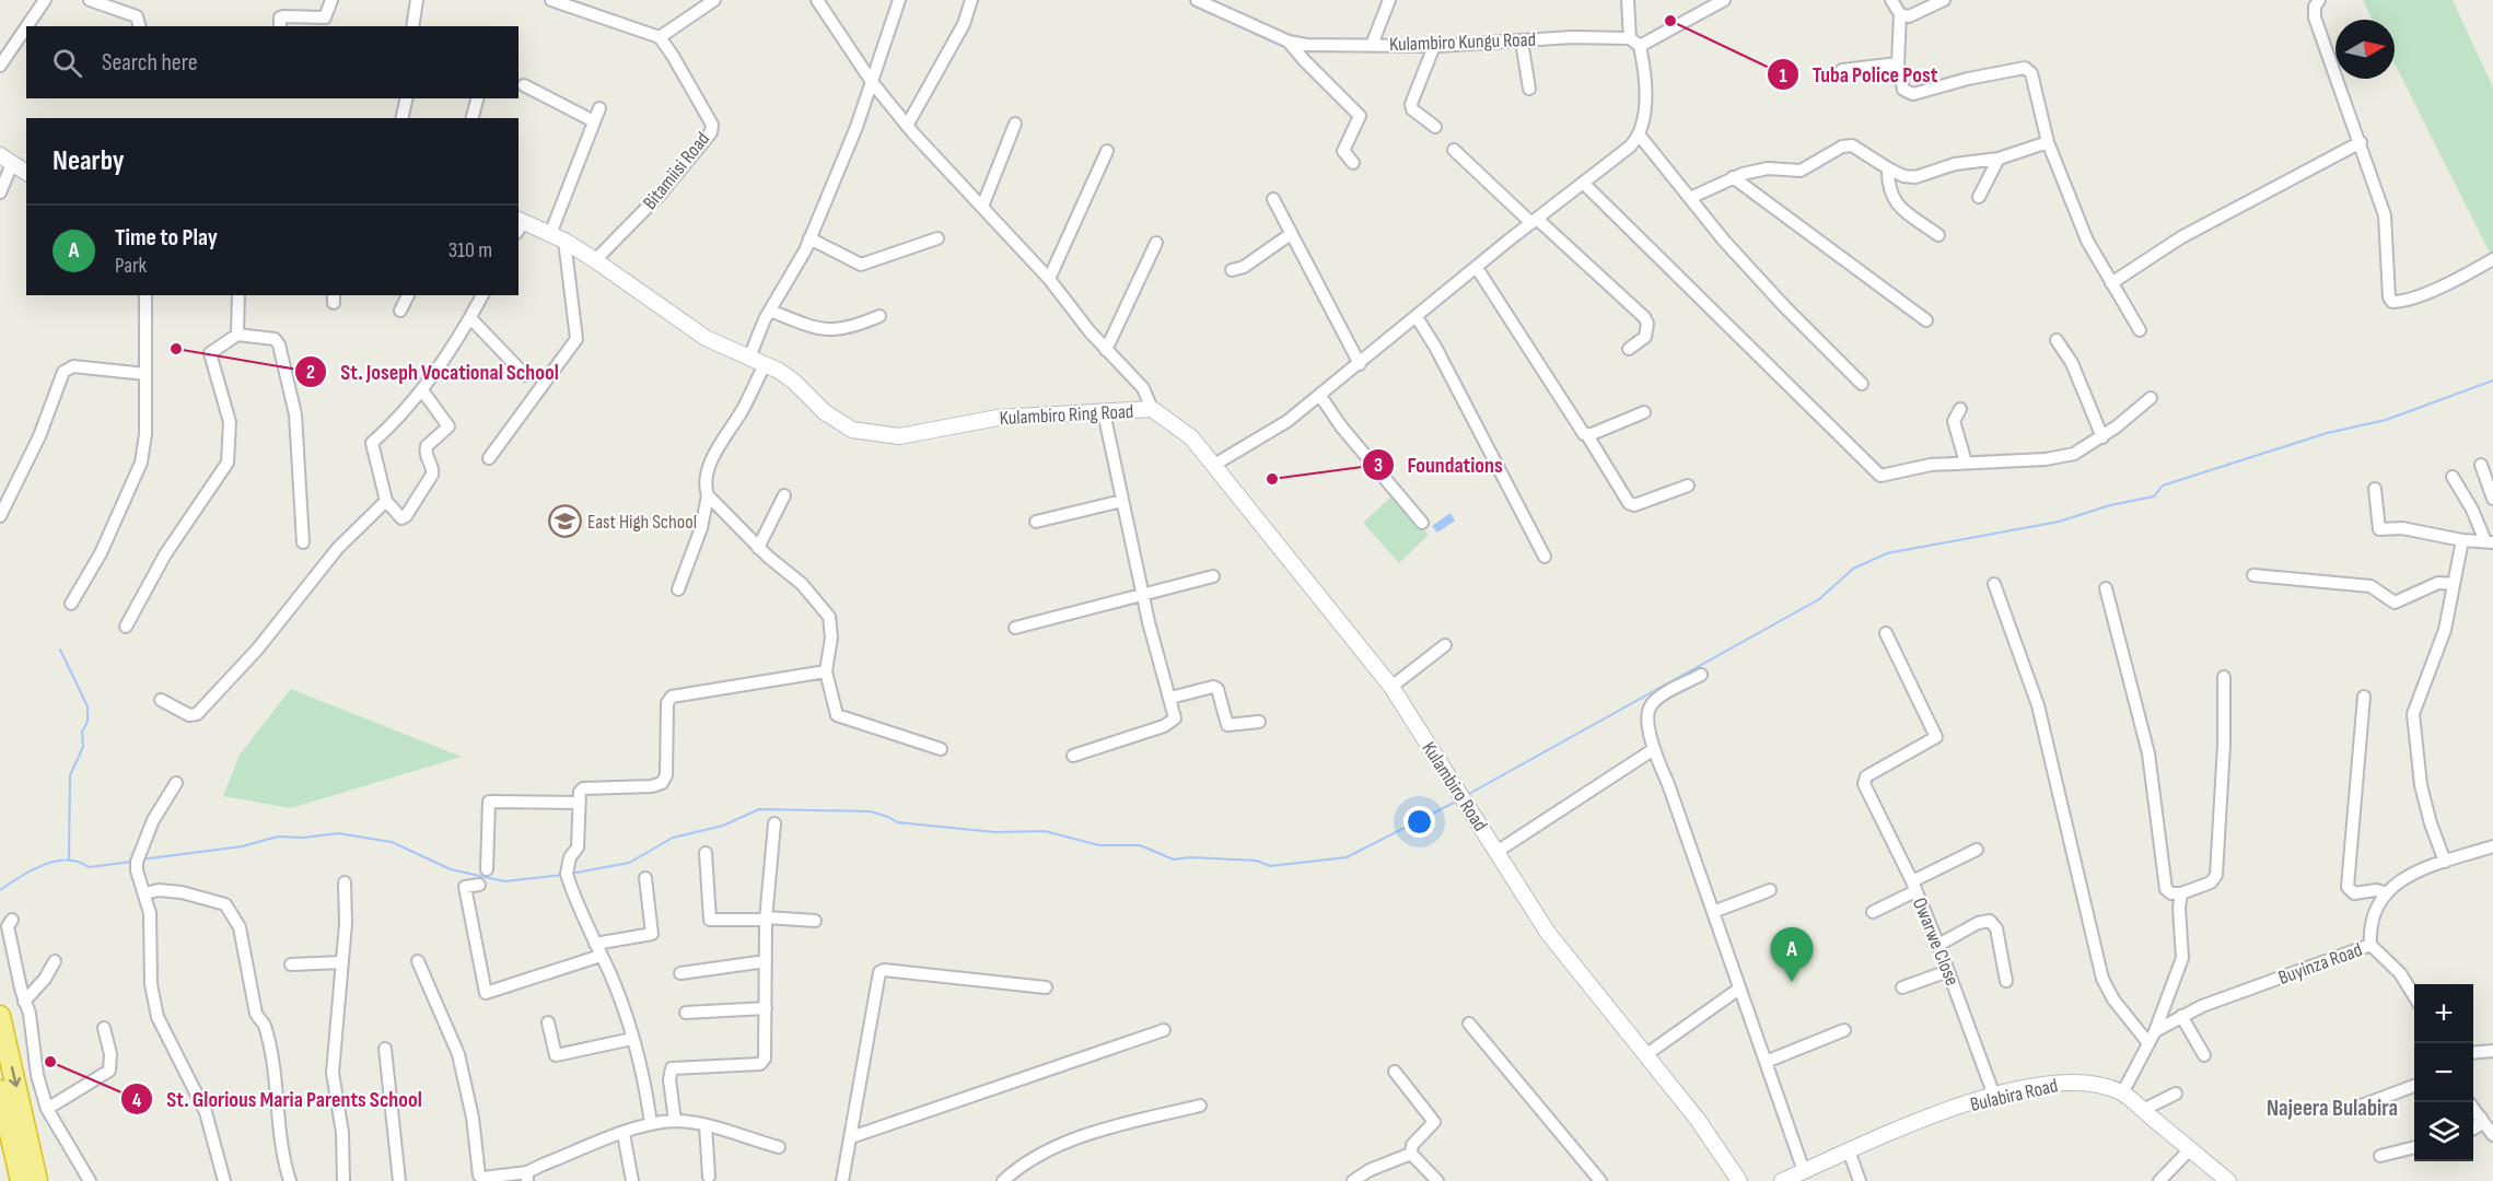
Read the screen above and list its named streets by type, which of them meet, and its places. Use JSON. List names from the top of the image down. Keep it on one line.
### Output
{"streets":{"street":["Kulambiro Kungu Road","Bitamiisi Road","Kulambiro Ring Road","Kulambiro Road","Owarwe Close","Buyinza Road","Bulabira Road"]},"crossings":[["Bitamiisi Road","Kulambiro Ring Road"],["Kulambiro Ring Road","Kulambiro Road"],["Owarwe Close","Bulabira Road"]],"districts":["Najeera Bulabira"],"places":{"other":["Tuba Police Post","St. Joseph Vocational School","Foundations","St. Glorious Maria Parents School"],"school or university":["East High School"]},"north":"right","page":{"search":"Search here","heading":"Nearby","list":[{"mark":"A","name":"Time to Play","note":"Park","value":"310 m"}],"pins":"A","map_buttons":["+","−"]}}
